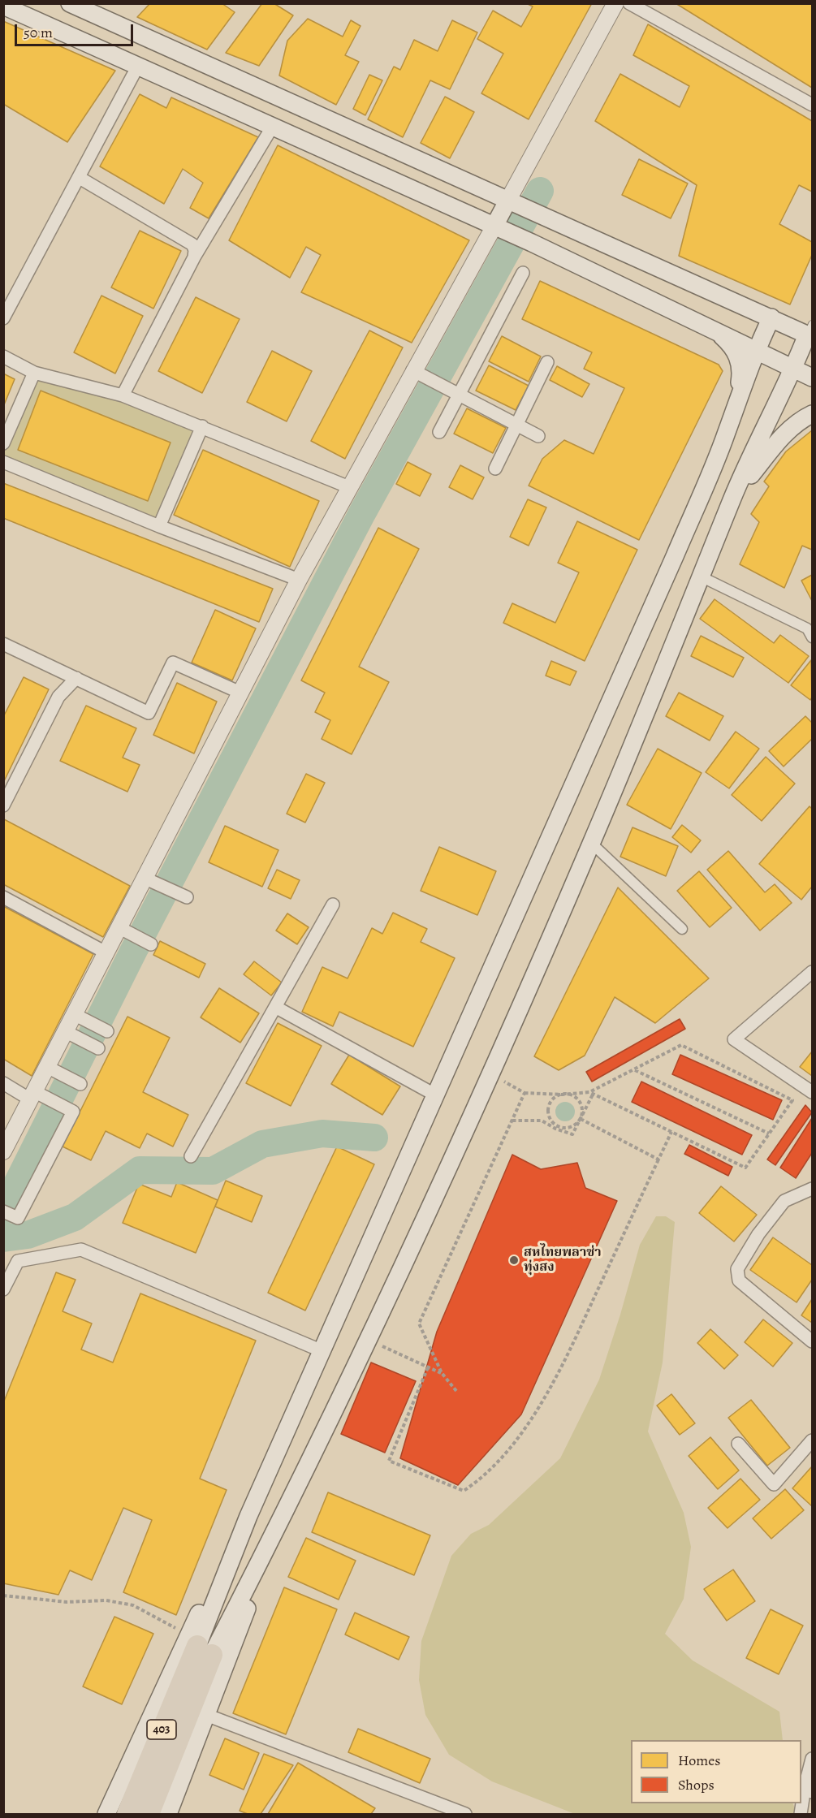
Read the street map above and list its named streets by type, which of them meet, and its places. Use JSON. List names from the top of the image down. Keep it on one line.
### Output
{"streets":{"highway":["403"]},"places":["สหไทยพลาซ่า ทุ่งสง"],"legend":["Homes","Shops"],"scale_bar":"50 m"}
